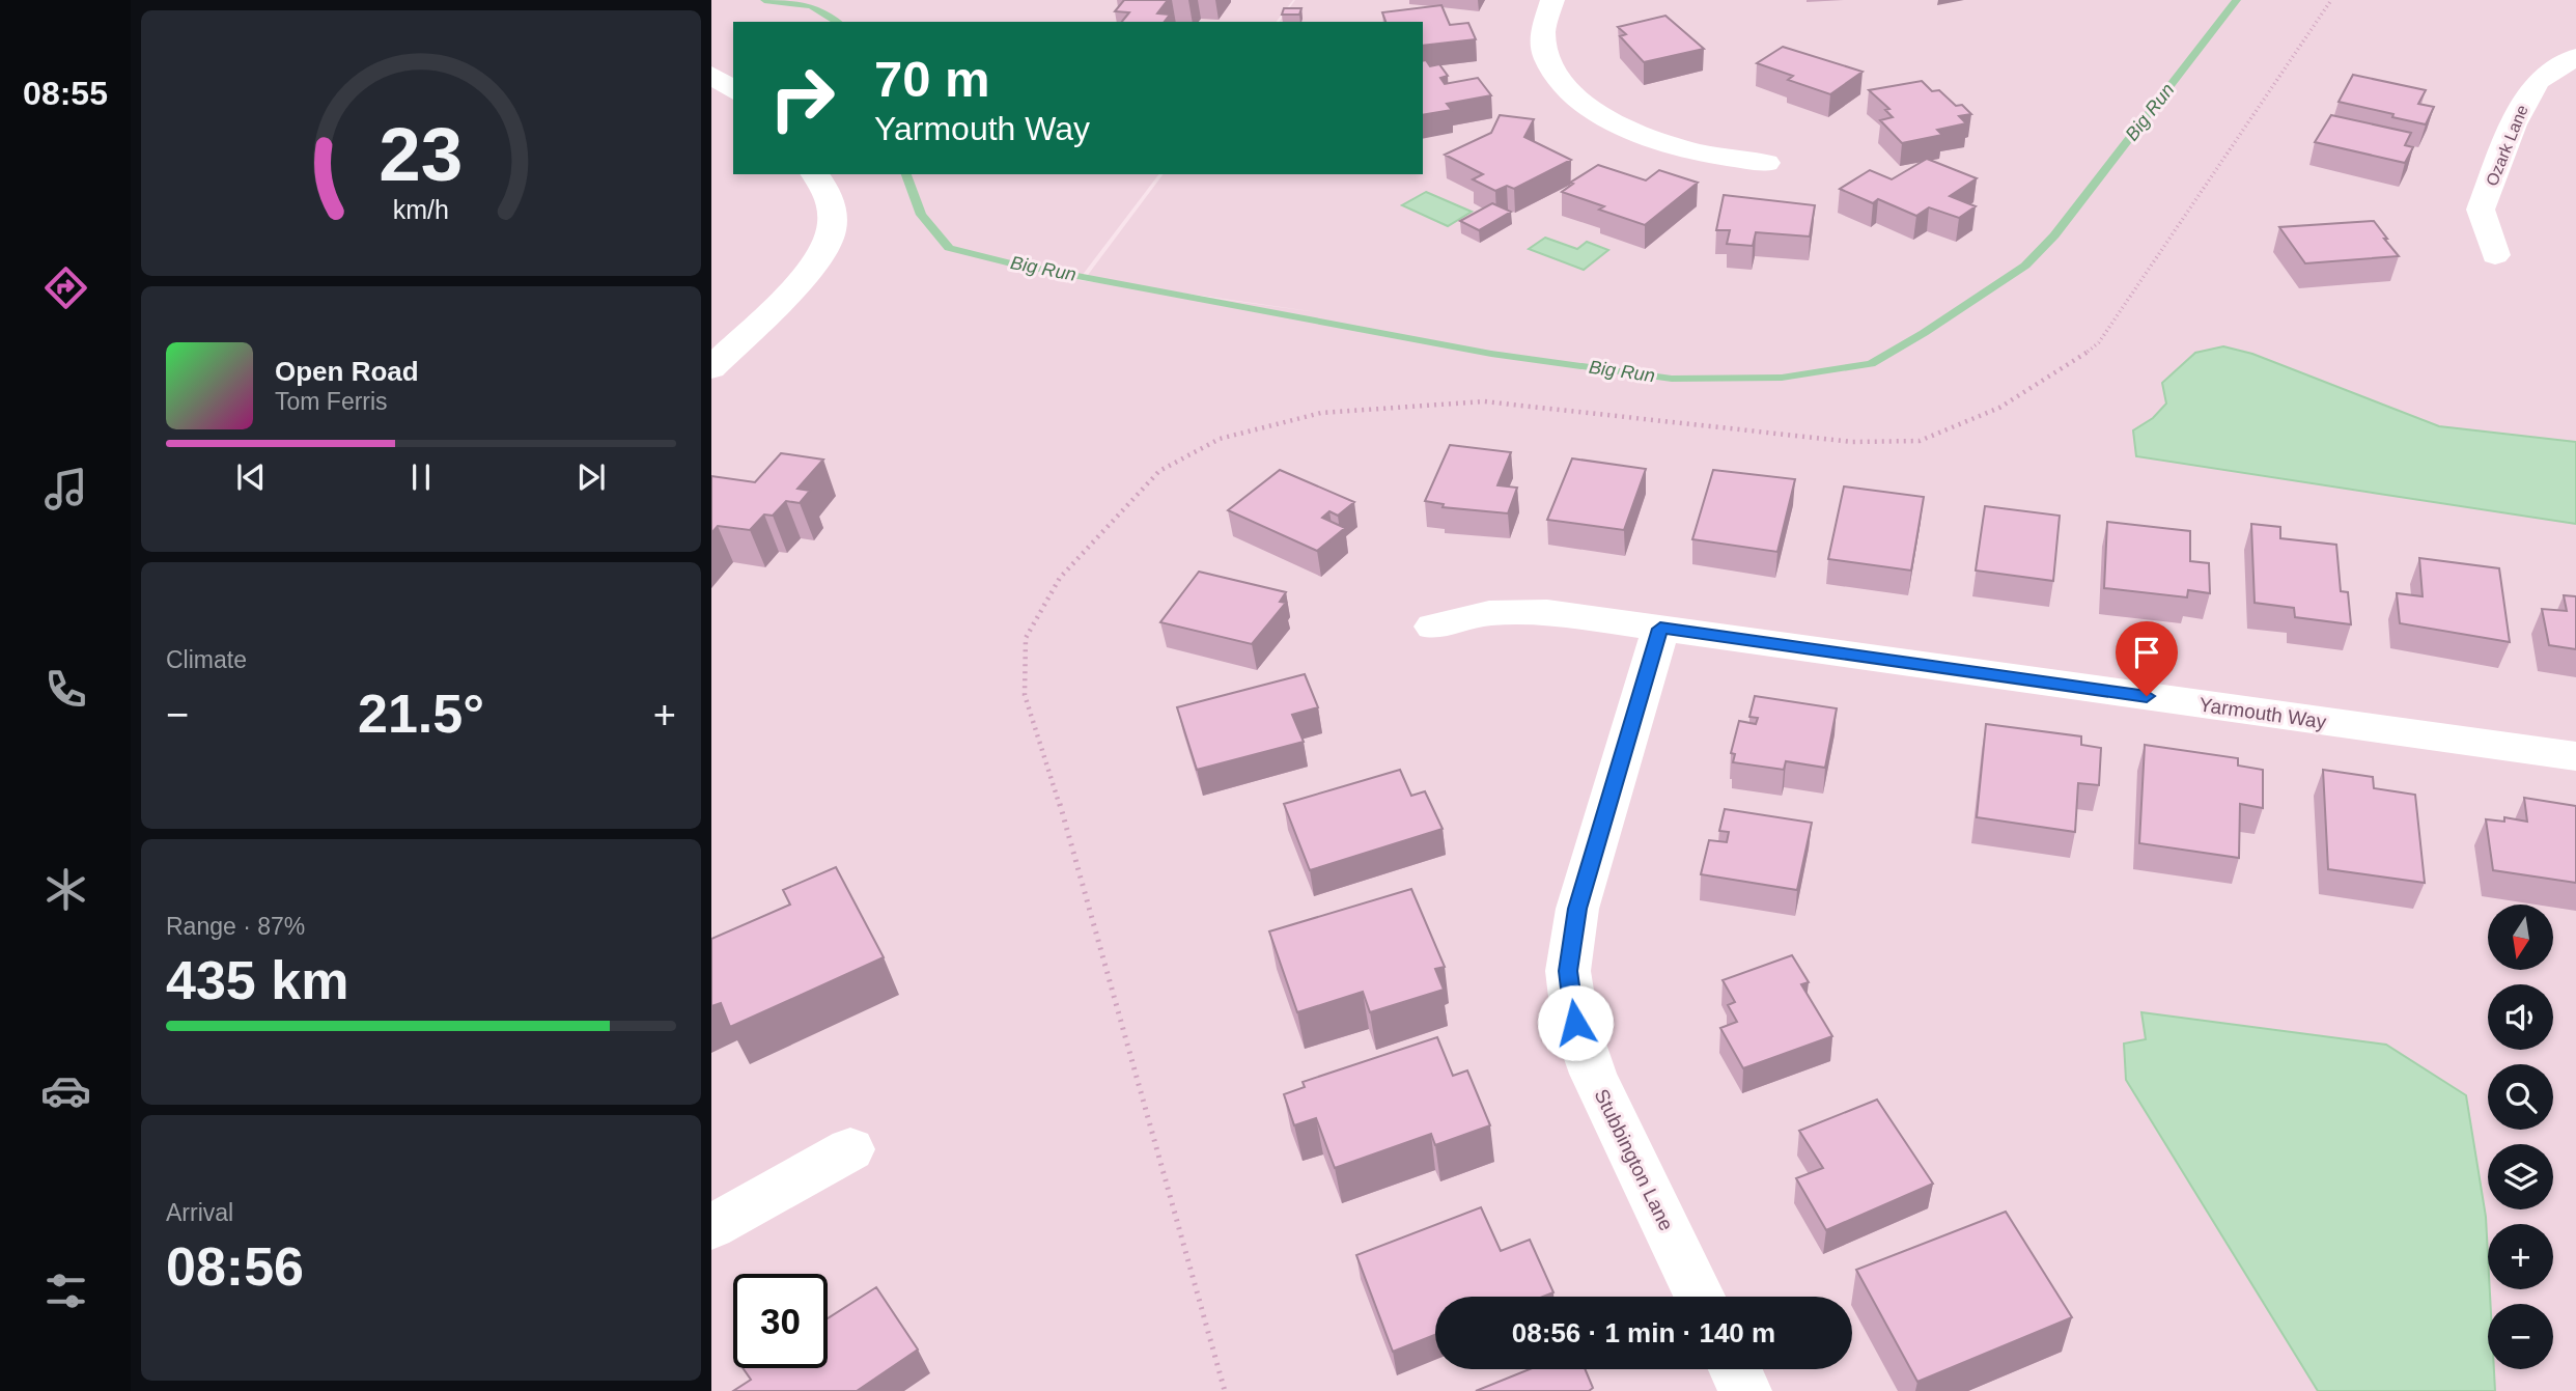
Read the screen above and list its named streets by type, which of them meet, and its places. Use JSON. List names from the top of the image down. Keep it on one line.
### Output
{"streets":{"street":["Ozark Lane","Yarmouth Way","Stubbington Lane"]},"crossings":[["Yarmouth Way","Stubbington Lane"]],"water":["Big Run"],"north":"bottom","page":{"tabs":"08:55","turn":["70 m","Yarmouth Way"],"song":["Open Road","Tom Ferris"],"tile":["Climate",["Range · 87%","435 km"],["Arrival","08:56"]],"heat":["−","21.5°","+"],"map_buttons":["+","−"],"limit":"30","trip":"08:56 · 1 min · 140 m","gauge":["23","km/h"]}}
